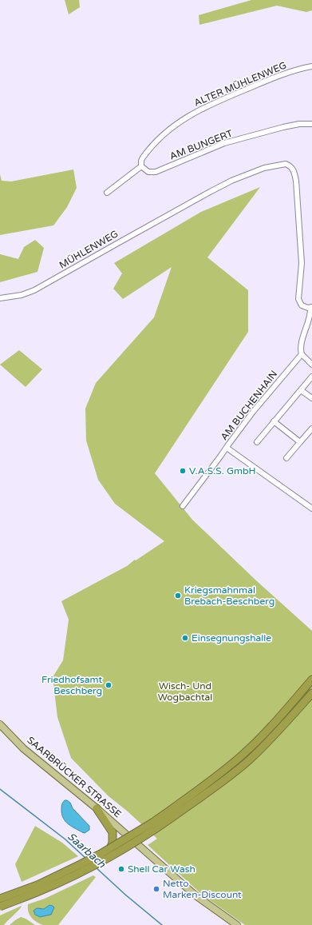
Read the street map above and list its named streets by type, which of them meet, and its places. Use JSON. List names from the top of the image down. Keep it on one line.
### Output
{"streets":{"main road":["SAARBRÜCKER STRASSE"],"street":["ALTER MÜHLENWEG","AM BUNGERT","MÜHLENWEG","AM BUCHENHAIN"]},"crossings":[["ALTER MÜHLENWEG","AM BUNGERT"]],"water":["Saarbach"],"parks":["Wisch- Und Wogbachtal"],"places":["V.A.S.S. GmbH","Kriegsmahnmal Brebach-Beschberg","Einsegnungshalle","Friedhofsamt Beschberg","Shell Car Wash","Netto Marken-Discount"]}
